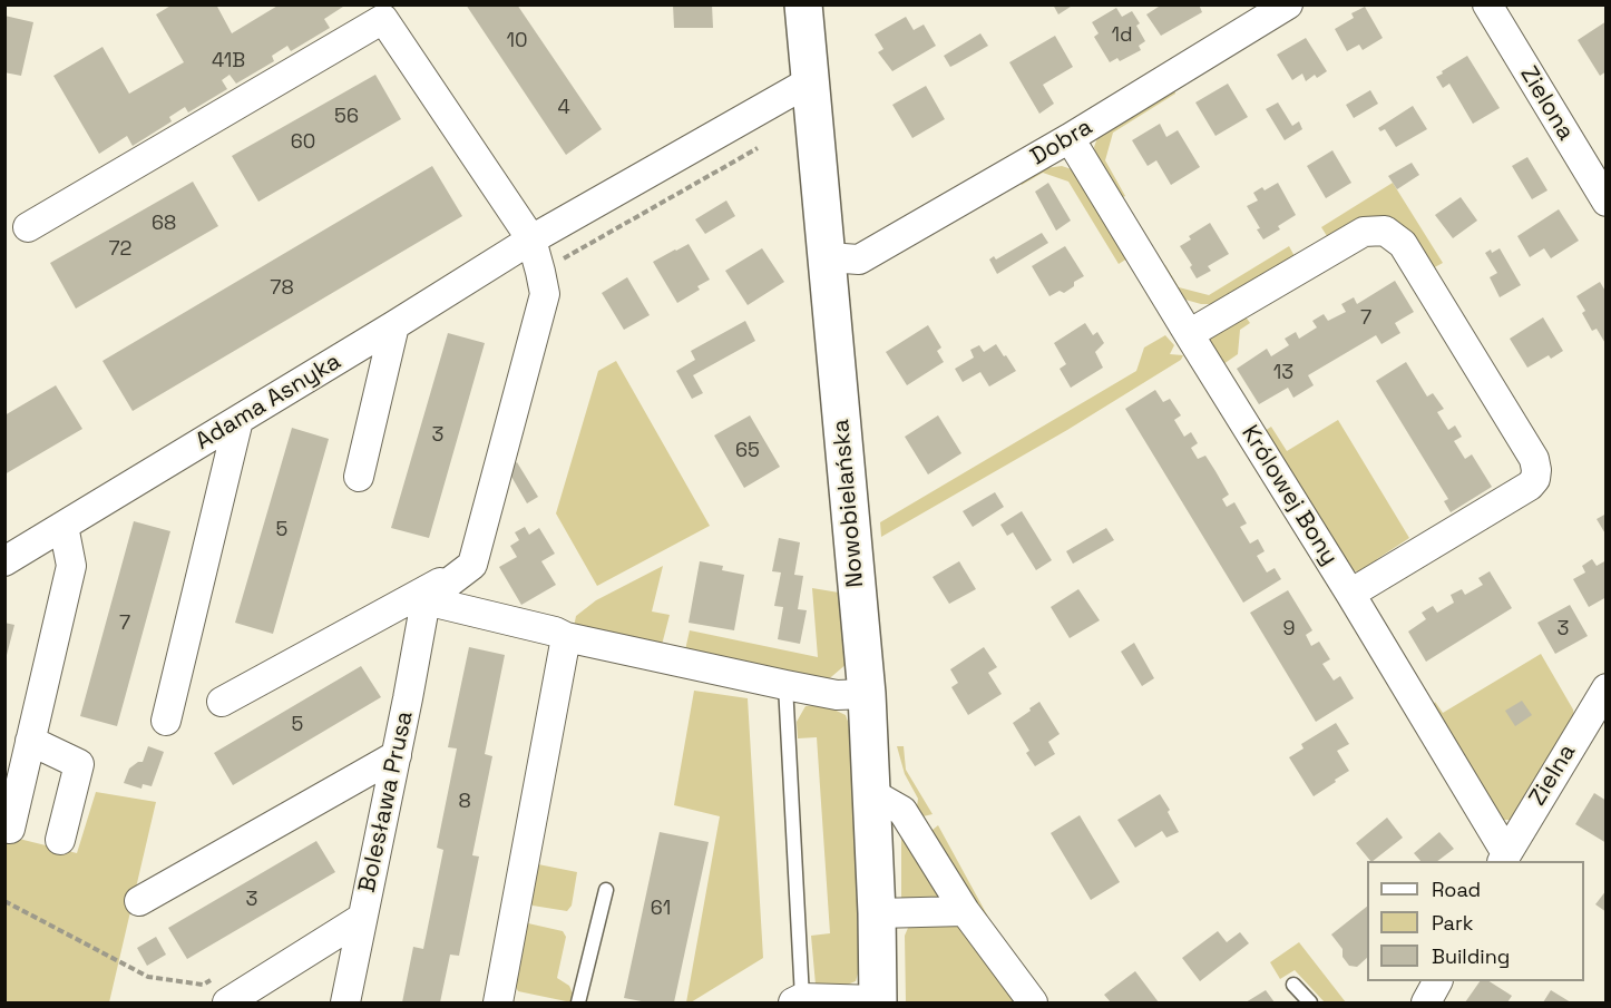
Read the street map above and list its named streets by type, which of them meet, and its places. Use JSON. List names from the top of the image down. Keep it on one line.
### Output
{"streets":{"street":["Zielona","Dobra","Adama Asnyka","Królowej Bony","Nowobielańska","Zielna","Bolesława Prusa"]},"crossings":[["Dobra","Królowej Bony"],["Dobra","Nowobielańska"],["Adama Asnyka","Nowobielańska"],["Królowej Bony","Zielna"]],"house_numbers":["1d","10","41B","4","56","60","68","72","78","7","13","3","65","5","7","9","3","5","8","3","61"],"legend":["Road","Park","Building"]}
